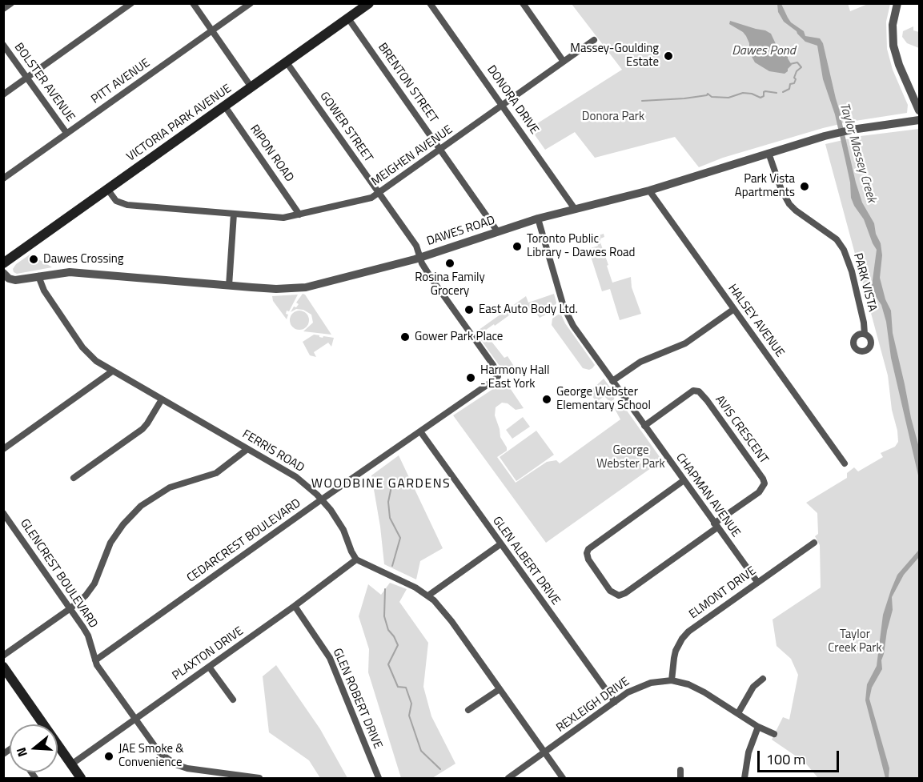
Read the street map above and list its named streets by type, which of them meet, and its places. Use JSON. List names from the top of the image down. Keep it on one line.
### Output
{"streets":{"main road":["VICTORIA PARK AVENUE"],"street":["PITT AVENUE","BOLSTER AVENUE","BRENTON STREET","DONORA DRIVE","GOWER STREET","RIPON ROAD","MEIGHEN AVENUE","DAWES ROAD","PARK VISTA","HALSEY AVENUE","AVIS CRESCENT","FERRIS ROAD","CHAPMAN AVENUE","CEDARCREST BOULEVARD","GLEN ALBERT DRIVE","GLENCREST BOULEVARD","ELMONT DRIVE","PLAXTON DRIVE","GLEN ROBERT DRIVE","REXLEIGH DRIVE"]},"crossings":[["PITT AVENUE","BOLSTER AVENUE"],["BRENTON STREET","VICTORIA PARK AVENUE"],["BRENTON STREET","MEIGHEN AVENUE"],["BRENTON STREET","DAWES ROAD"],["DONORA DRIVE","MEIGHEN AVENUE"],["DONORA DRIVE","DAWES ROAD"],["VICTORIA PARK AVENUE","GOWER STREET"],["VICTORIA PARK AVENUE","RIPON ROAD"],["VICTORIA PARK AVENUE","MEIGHEN AVENUE"],["GOWER STREET","MEIGHEN AVENUE"],["GOWER STREET","DAWES ROAD"],["GOWER STREET","CEDARCREST BOULEVARD"],["RIPON ROAD","MEIGHEN AVENUE"],["DAWES ROAD","PARK VISTA"],["DAWES ROAD","HALSEY AVENUE"],["DAWES ROAD","FERRIS ROAD"],["DAWES ROAD","CHAPMAN AVENUE"],["AVIS CRESCENT","CHAPMAN AVENUE"],["FERRIS ROAD","CEDARCREST BOULEVARD"],["FERRIS ROAD","PLAXTON DRIVE"],["CHAPMAN AVENUE","ELMONT DRIVE"],["CEDARCREST BOULEVARD","GLEN ALBERT DRIVE"],["CEDARCREST BOULEVARD","GLENCREST BOULEVARD"],["GLEN ALBERT DRIVE","REXLEIGH DRIVE"],["GLENCREST BOULEVARD","PLAXTON DRIVE"],["ELMONT DRIVE","REXLEIGH DRIVE"],["PLAXTON DRIVE","GLEN ROBERT DRIVE"]],"districts":["WOODBINE GARDENS"],"water":["Dawes Pond","Taylor Massey Creek"],"parks":["Donora Park","George Webster Park","Taylor Creek Park"],"places":["Massey-Goulding Estate","Park Vista Apartments","Toronto Public Library - Dawes Road","Dawes Crossing","Rosina Family Grocery","East Auto Body Ltd.","Gower Park Place","Harmony Hall - East York","George Webster Elementary School","JAE Smoke & Convenience"],"scale_bar":"100 m","north":"left"}
